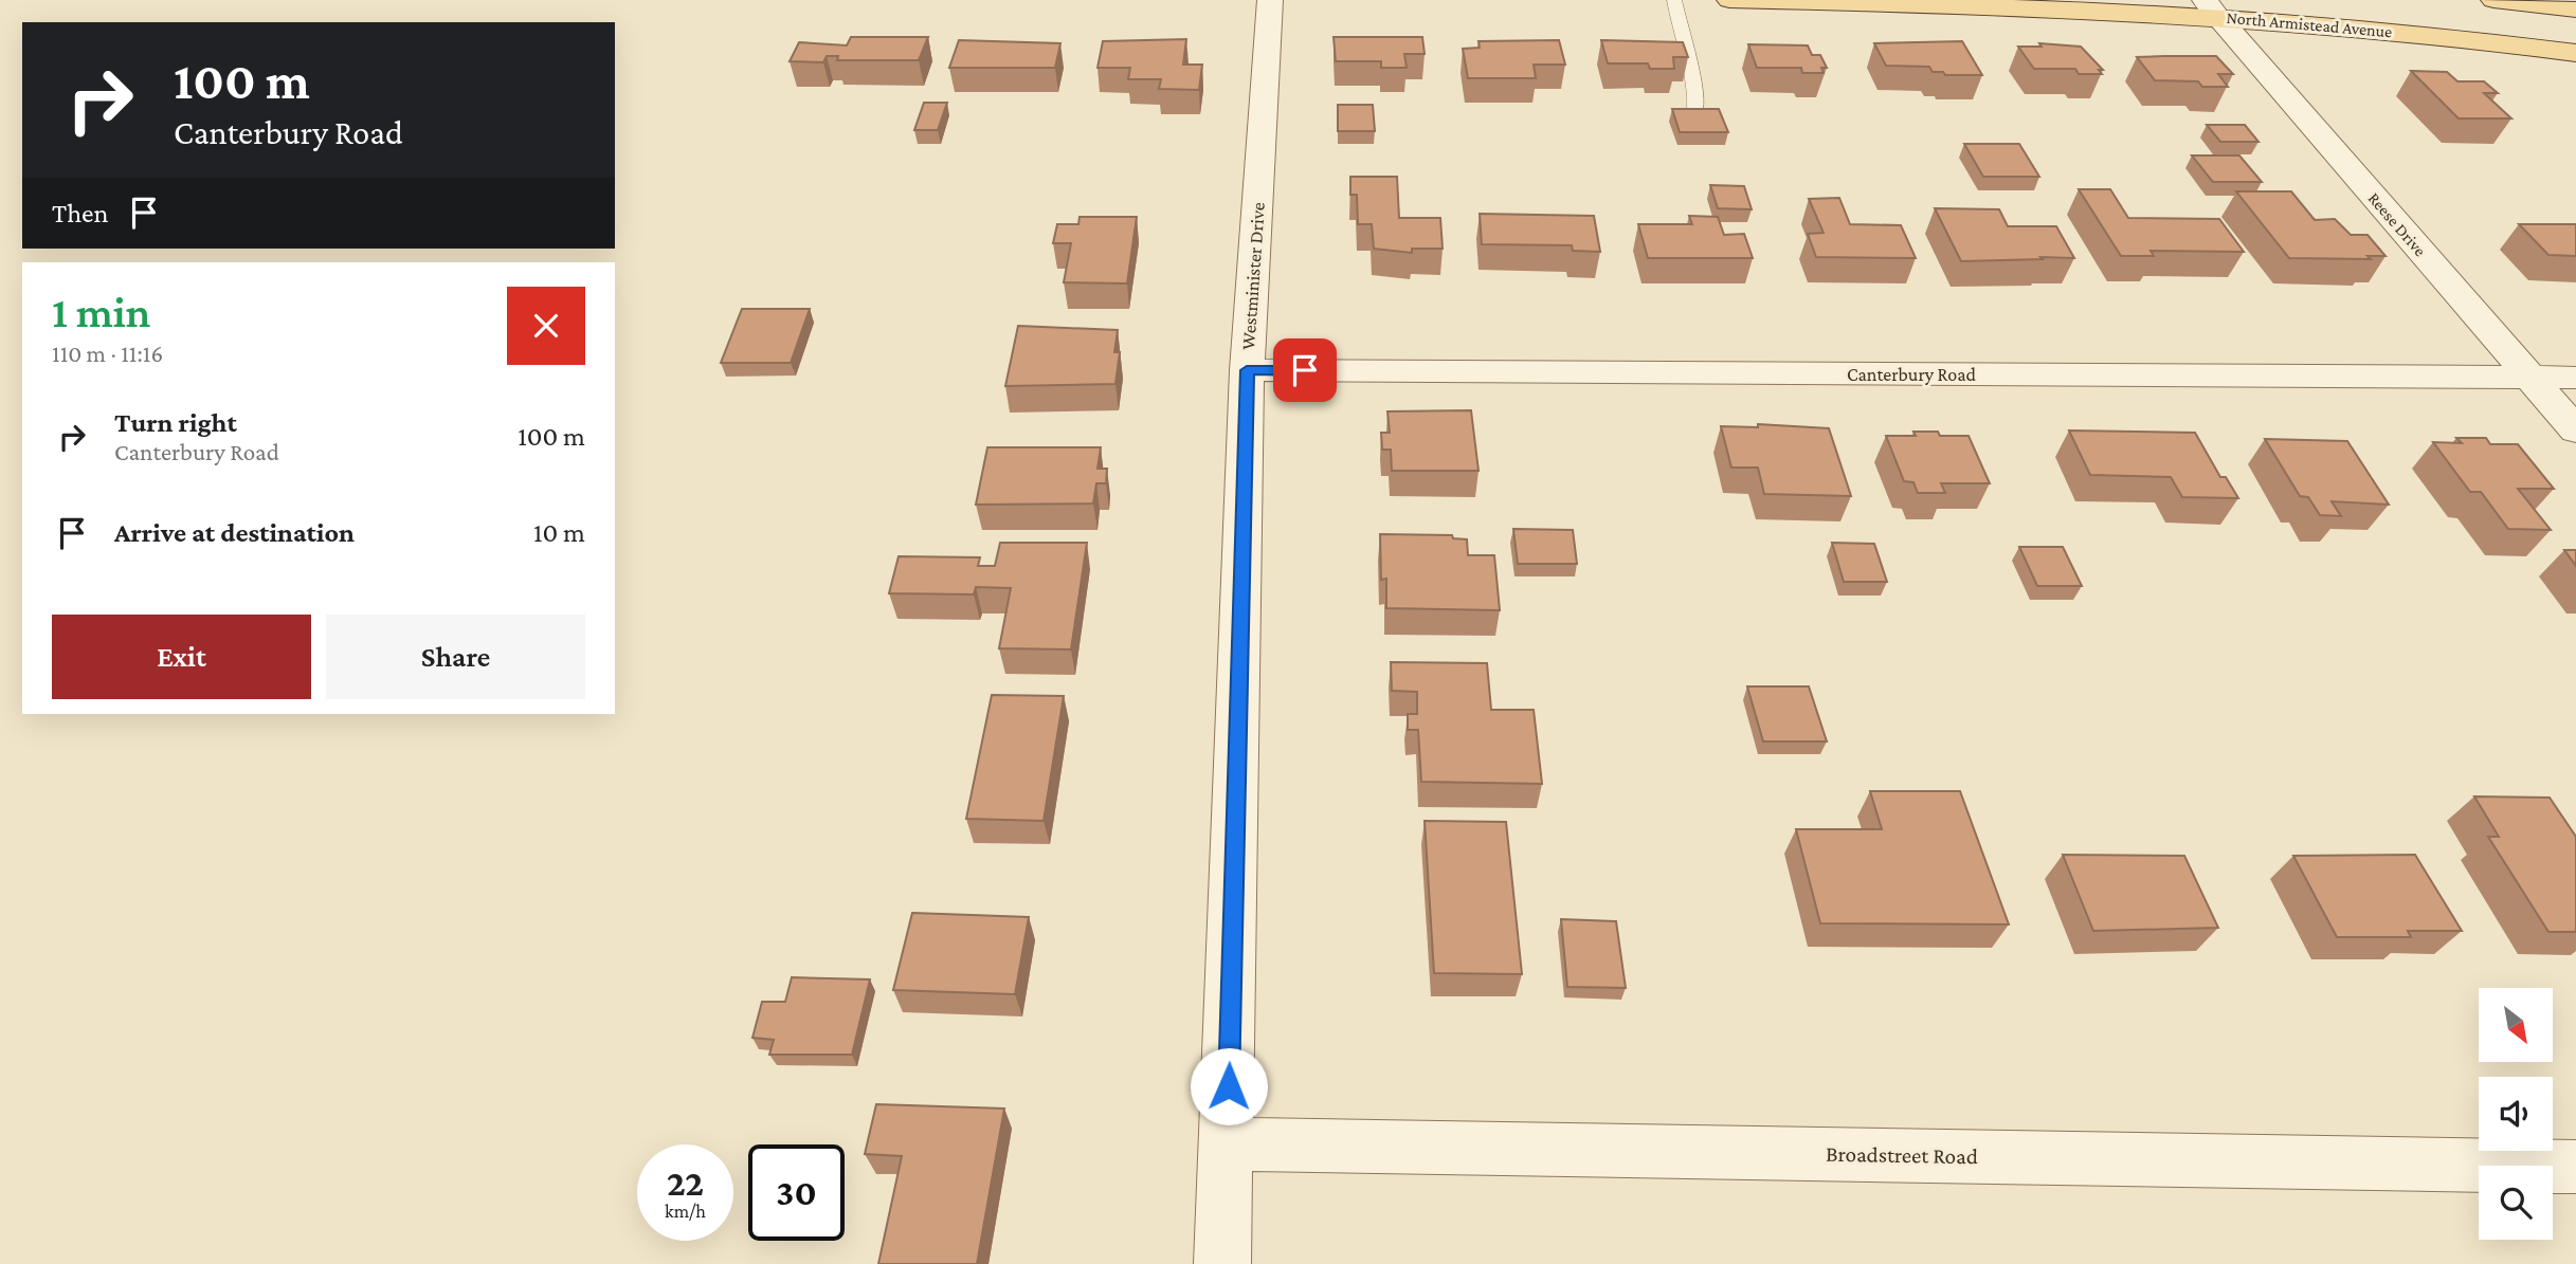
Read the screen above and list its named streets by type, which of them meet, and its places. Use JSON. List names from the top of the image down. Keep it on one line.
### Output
{"streets":{"main road":["North Armistead Avenue"],"street":["Reese Drive","Westminister Drive","Canterbury Road","Broadstreet Road"]},"crossings":[["North Armistead Avenue","Reese Drive"],["Reese Drive","Canterbury Road"],["Westminister Drive","Canterbury Road"],["Westminister Drive","Broadstreet Road"]],"north":"bottom right","page":{"turn":["100 m","Canterbury Road"],"then":"Then","heading":["1 min","110 m · 11:16"],"list":[{"name":"Turn right","note":"Canterbury Road","value":"100 m"},{"name":"Arrive at destination","value":"10 m"}],"buttons":["Exit","Share"],"speed":"22 km/h","limit":"30"}}
